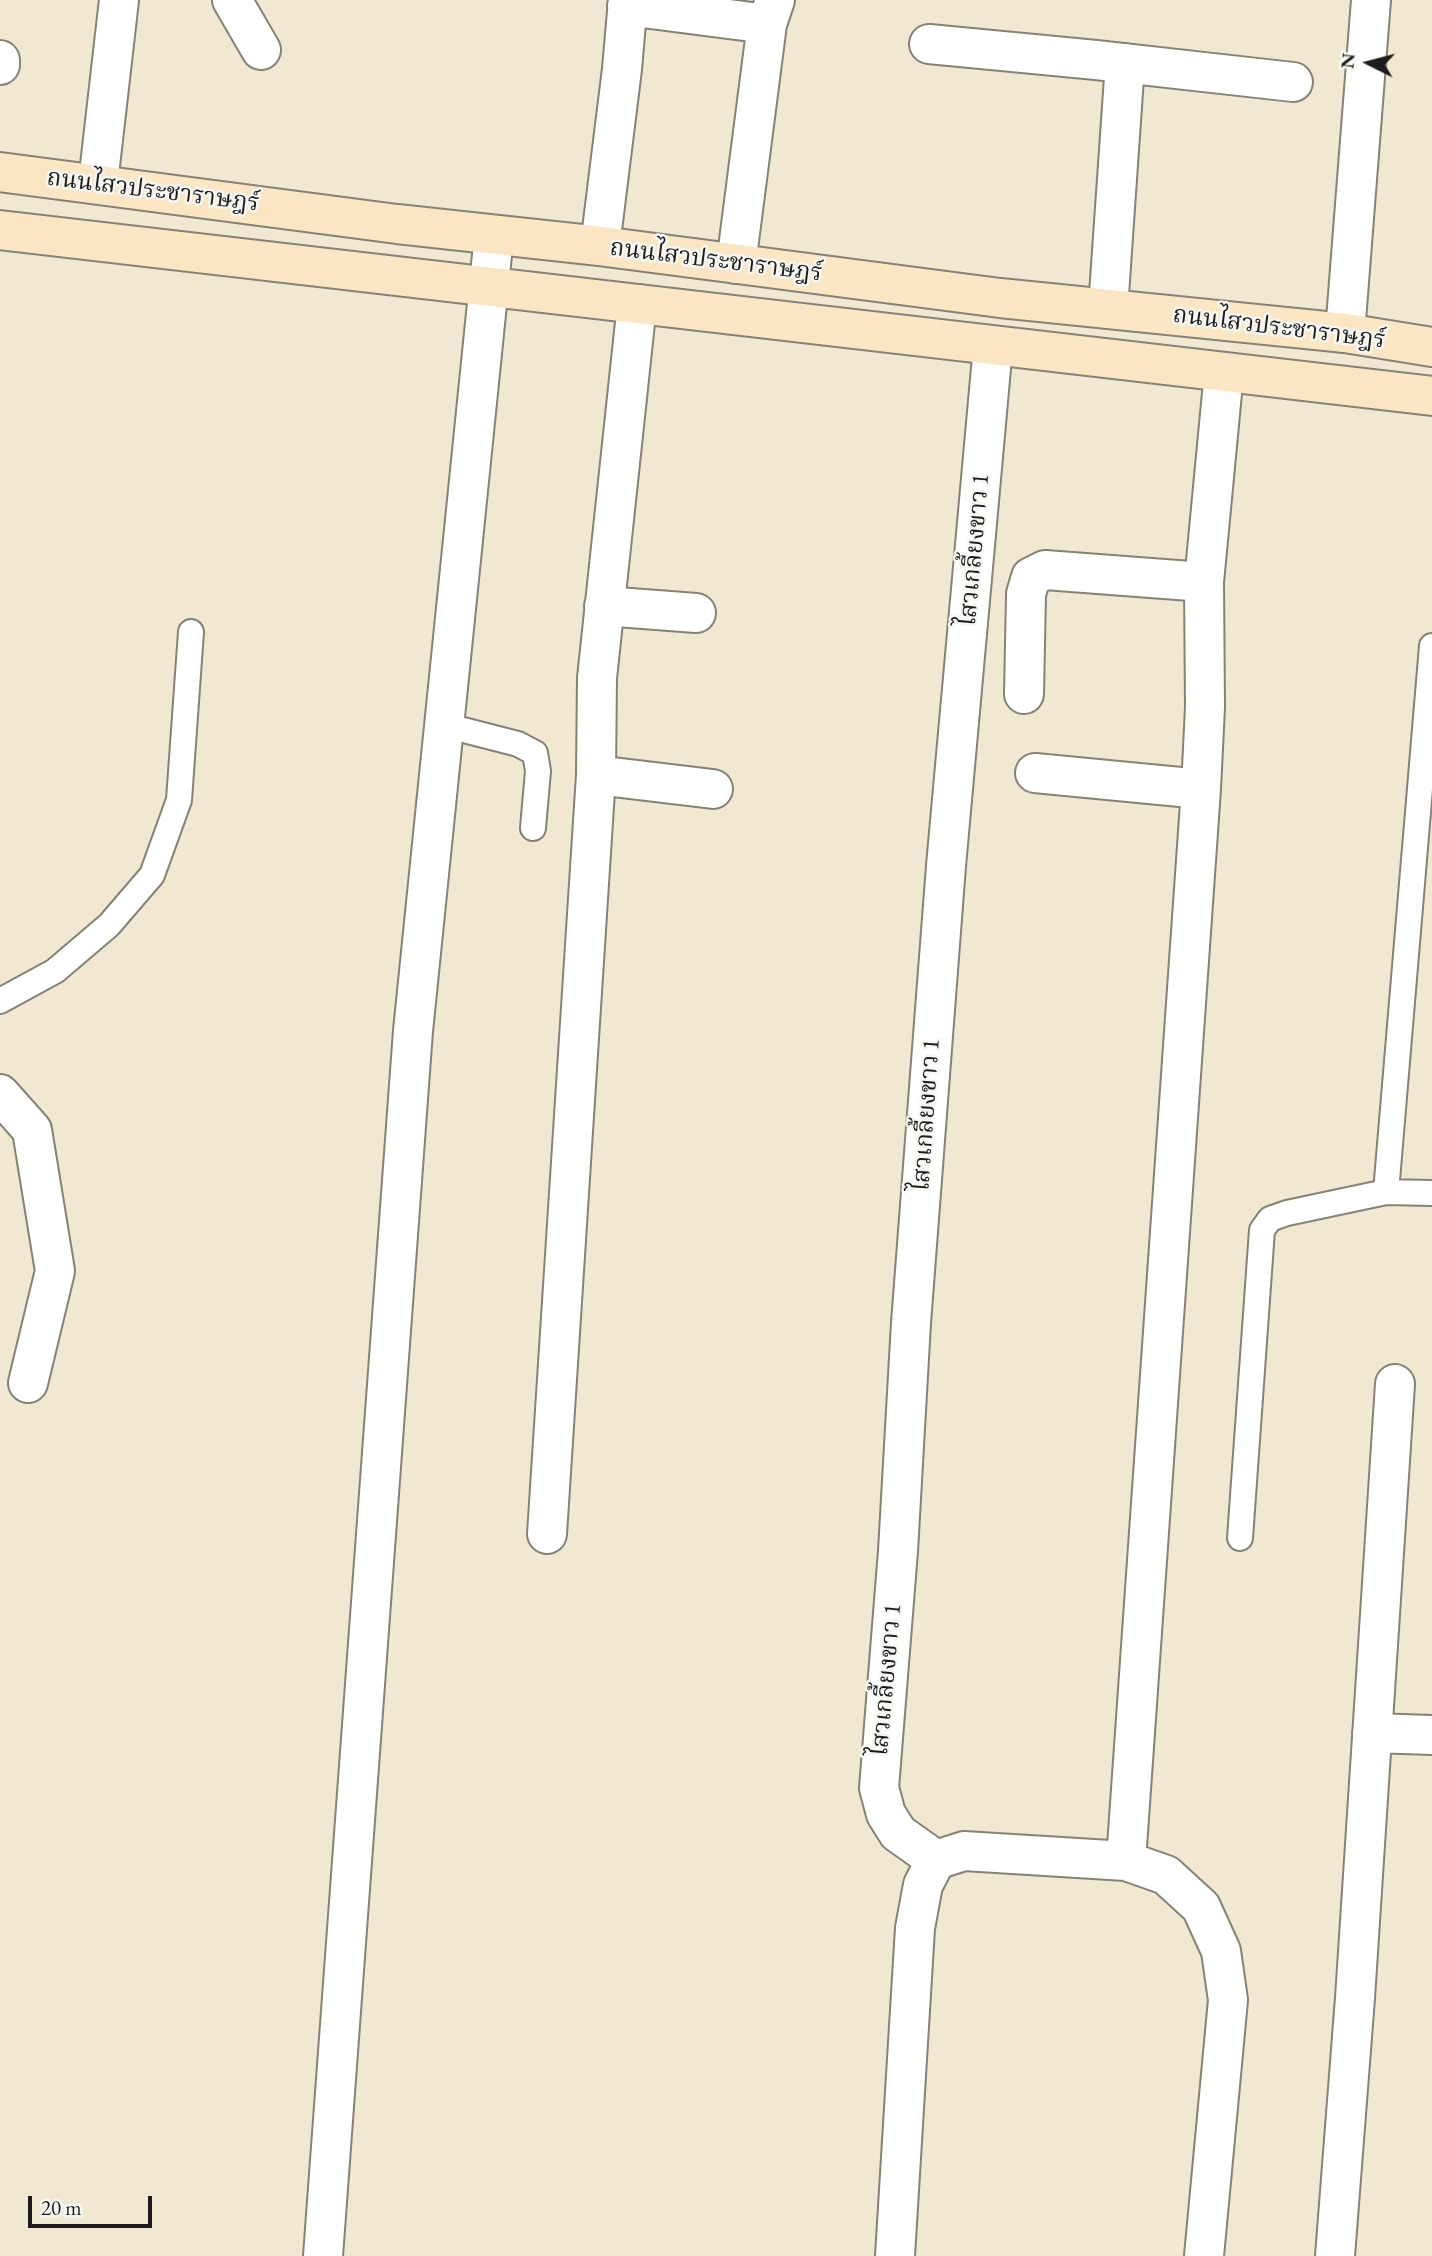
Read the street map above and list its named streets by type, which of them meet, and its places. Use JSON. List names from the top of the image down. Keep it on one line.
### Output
{"streets":{"main road":["ถนนไสวประชาราษฎร์"],"street":["ไสวเกลี้ยงขาว 1"]},"crossings":[["ถนนไสวประชาราษฎร์","ไสวเกลี้ยงขาว 1"]],"scale_bar":"20 m","north":"left"}
